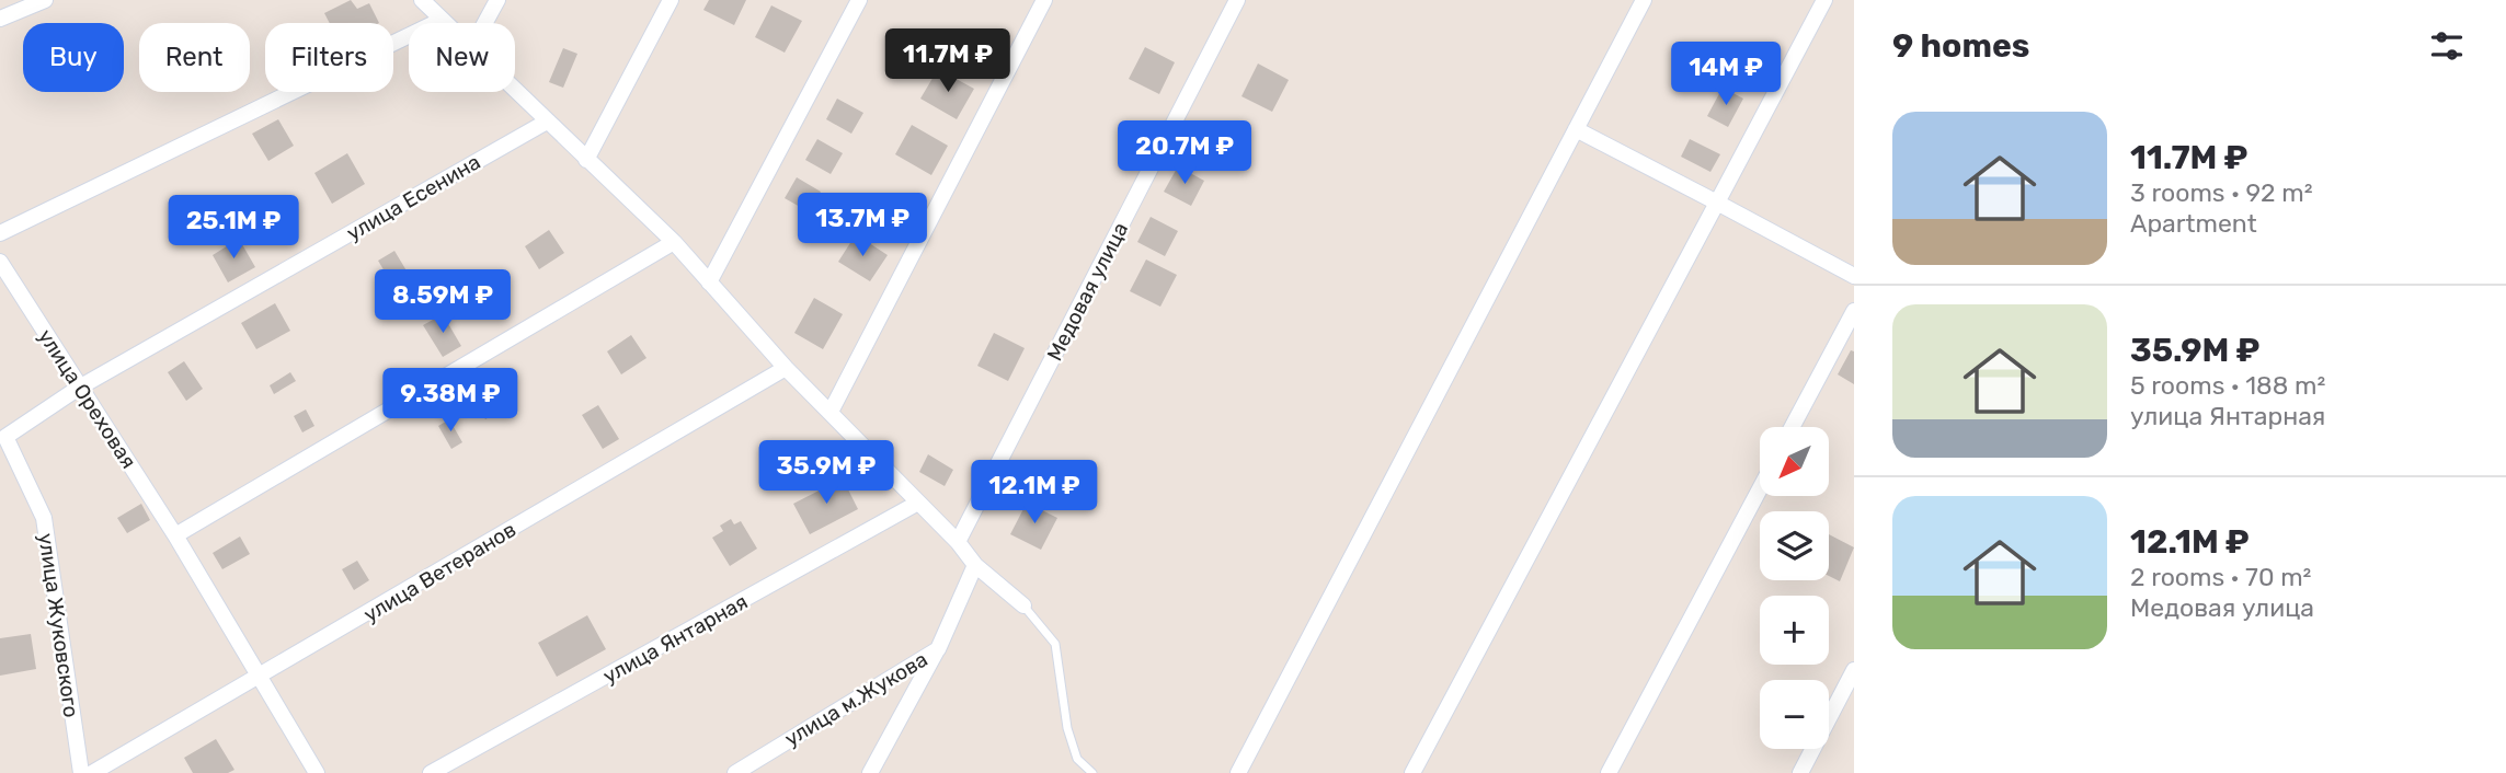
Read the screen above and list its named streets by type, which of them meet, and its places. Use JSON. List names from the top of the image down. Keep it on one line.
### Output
{"streets":{"street":["улица Есенина","Медовая улица","улица Ореховая","улица Ветеранов","улица Жуковского","улица Янтарная","улица м.Жукова"]},"crossings":[["улица Есенина","улица Ореховая"],["улица Есенина","улица Жуковского"],["улица Ореховая","улица Ветеранов"],["улица Ореховая","улица Жуковского"]],"north":"bottom left","page":{"heading":"9 homes","chip":["Buy","Rent","Filters","New"],"price":["11.7M ₽","14M ₽","20.7M ₽","13.7M ₽","25.1M ₽","8.59M ₽","9.38M ₽","35.9M ₽","12.1M ₽"],"list":[{"name":"11.7M ₽","note":"3 rooms · 92 m² · Apartment"},{"name":"35.9M ₽","note":"5 rooms · 188 m² · улица Янтарная"},{"name":"12.1M ₽","note":"2 rooms · 70 m² · Медовая улица"}],"map_buttons":["+","−"]}}
